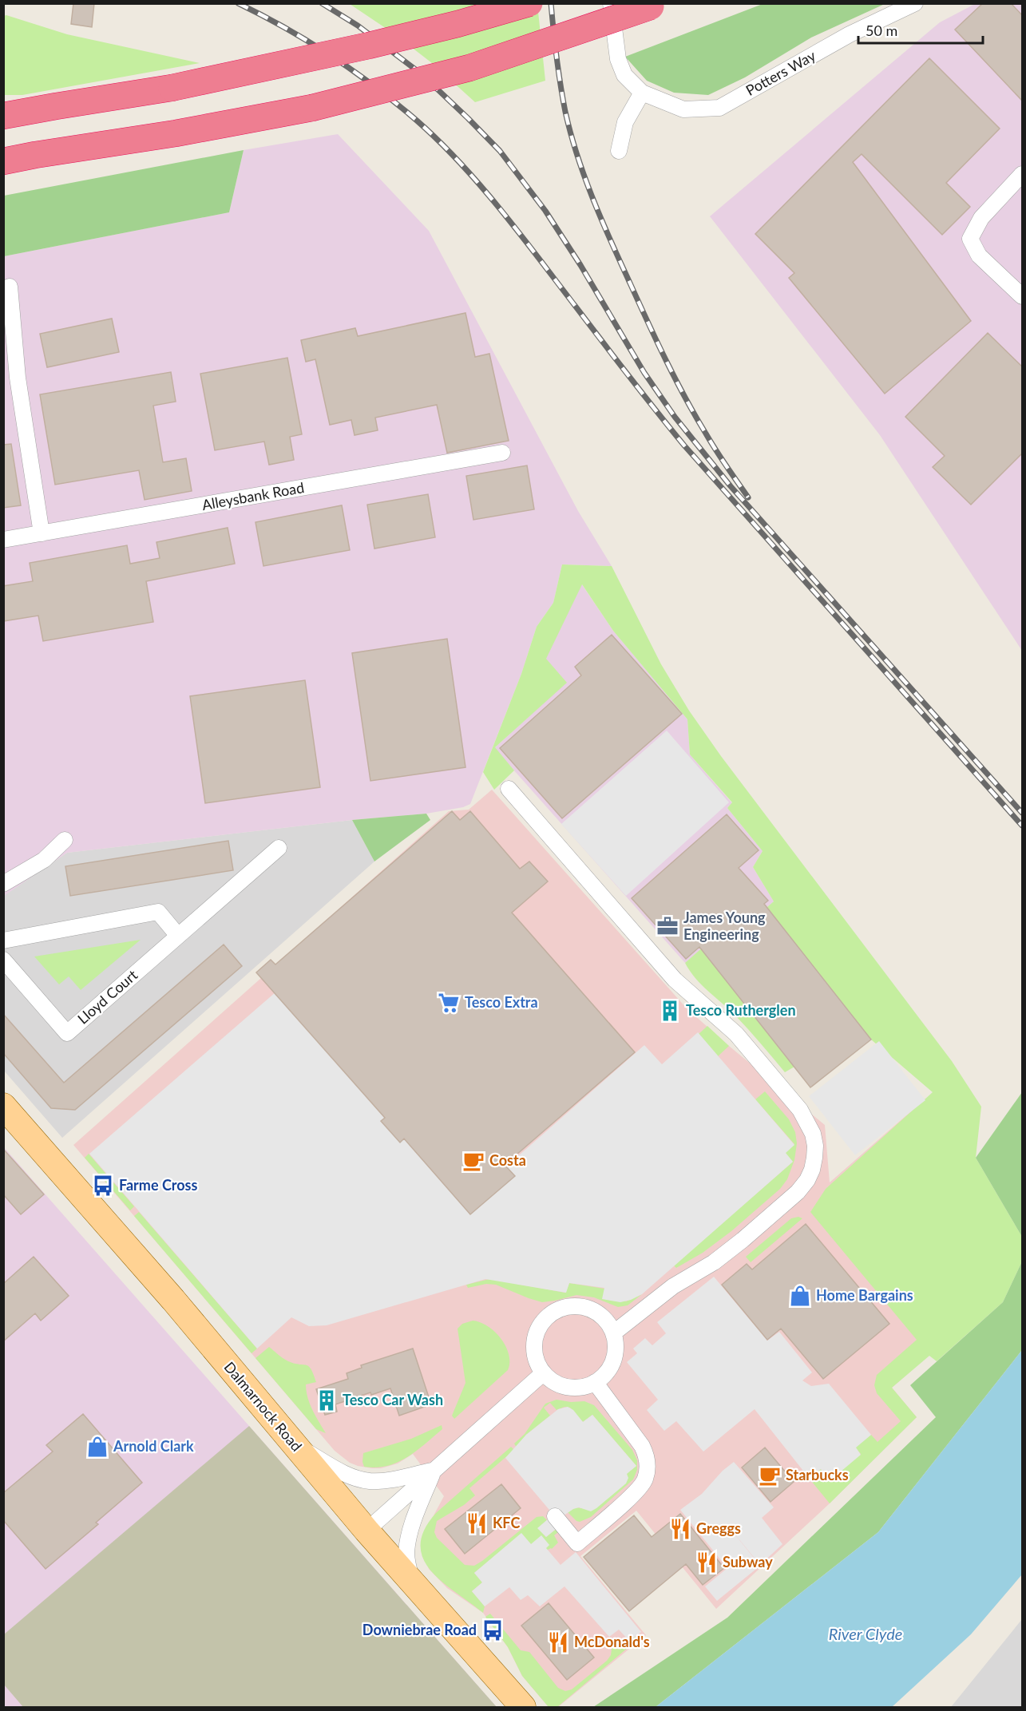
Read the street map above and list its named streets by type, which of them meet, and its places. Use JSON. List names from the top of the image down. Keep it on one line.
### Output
{"streets":{"main road":["Dalmarnock Road"],"street":["Potters Way","Alleysbank Road","Lloyd Court"]},"water":["River Clyde"],"places":{"office":["James Young Engineering"],"supermarket":["Tesco Extra"],"building":["Tesco Rutherglen","Tesco Car Wash"],"cafe":["Costa","Starbucks"],"bus stop":["Farme Cross","Downiebrae Road"],"shop":["Home Bargains","Arnold Clark"],"restaurant":["KFC","Greggs","Subway","McDonald's"]},"scale_bar":"50 m"}
